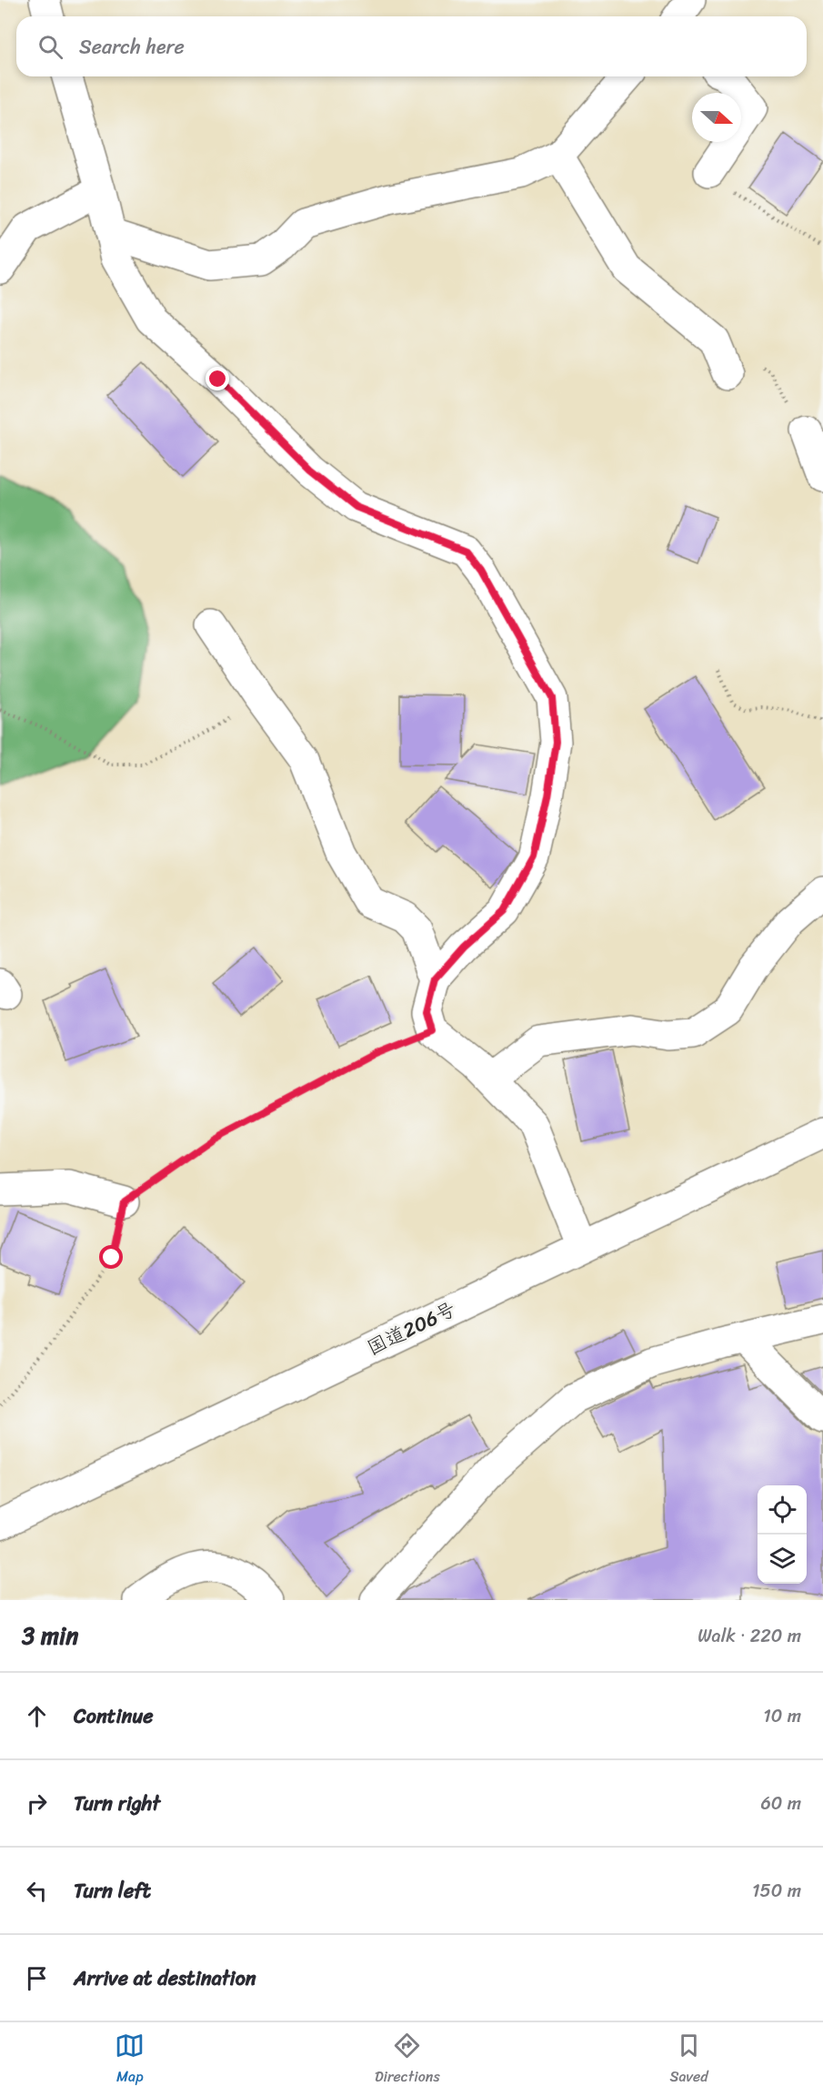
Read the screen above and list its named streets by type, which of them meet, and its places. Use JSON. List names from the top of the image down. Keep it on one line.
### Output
{"streets":{"main road":["国道206号"]},"north":"right","page":{"search":"Search here","heading":["3 min","Walk · 220 m"],"list":[["Continue","10 m"],["Turn right","60 m"],["Turn left","150 m"],"Arrive at destination"],"nav":["Map","Directions","Saved"]}}
